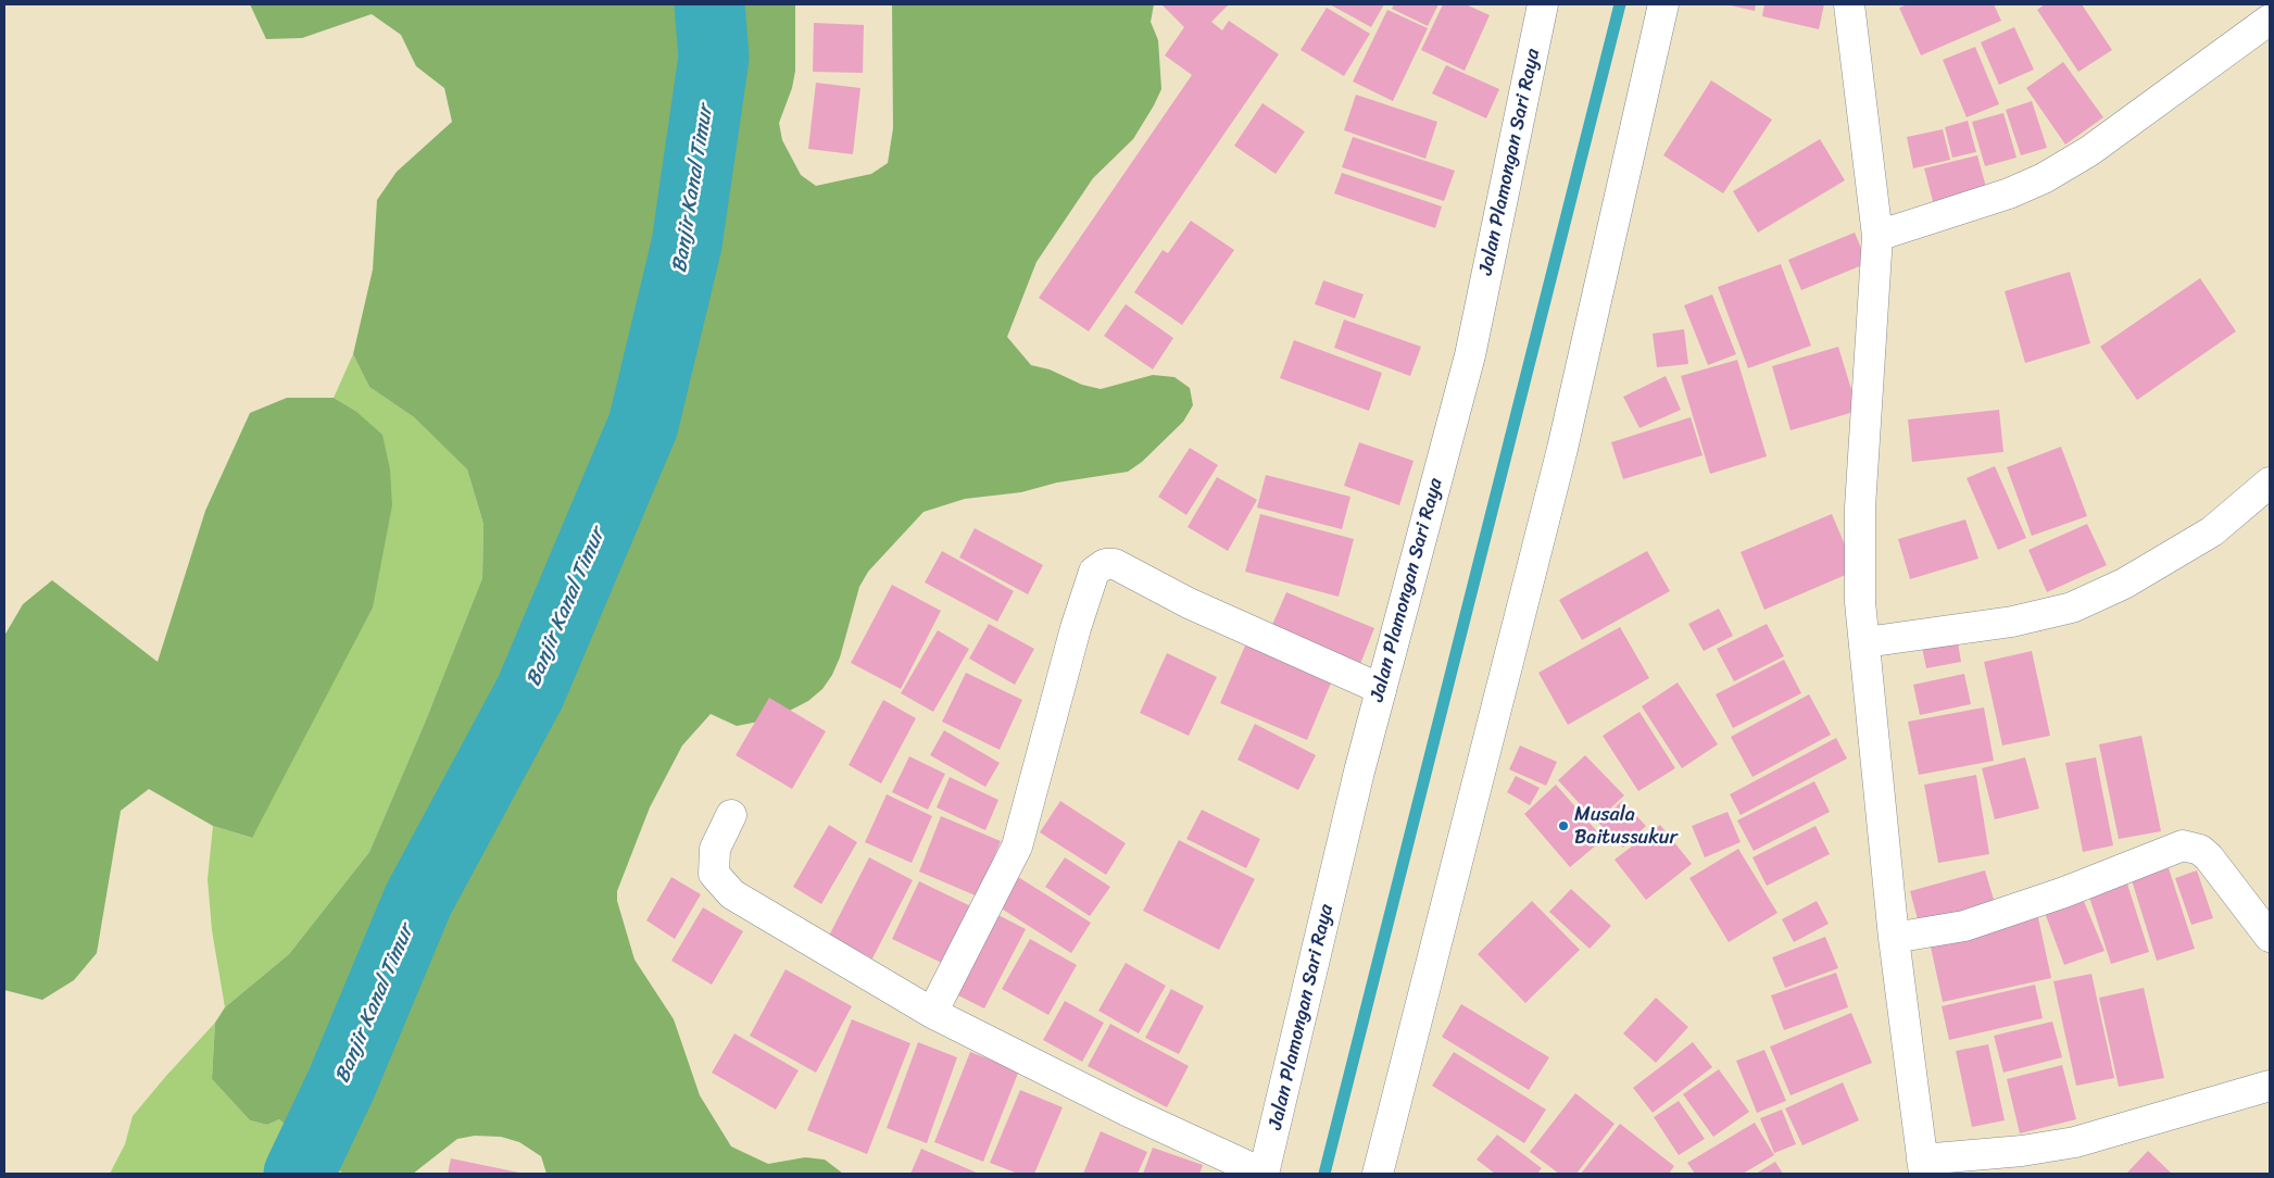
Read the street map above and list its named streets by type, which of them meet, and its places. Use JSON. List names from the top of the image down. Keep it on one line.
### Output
{"streets":{"street":["Jalan Plamongan Sari Raya"]},"water":["Banjir Kanal Timur"],"places":["Musala Baitussukur"]}
